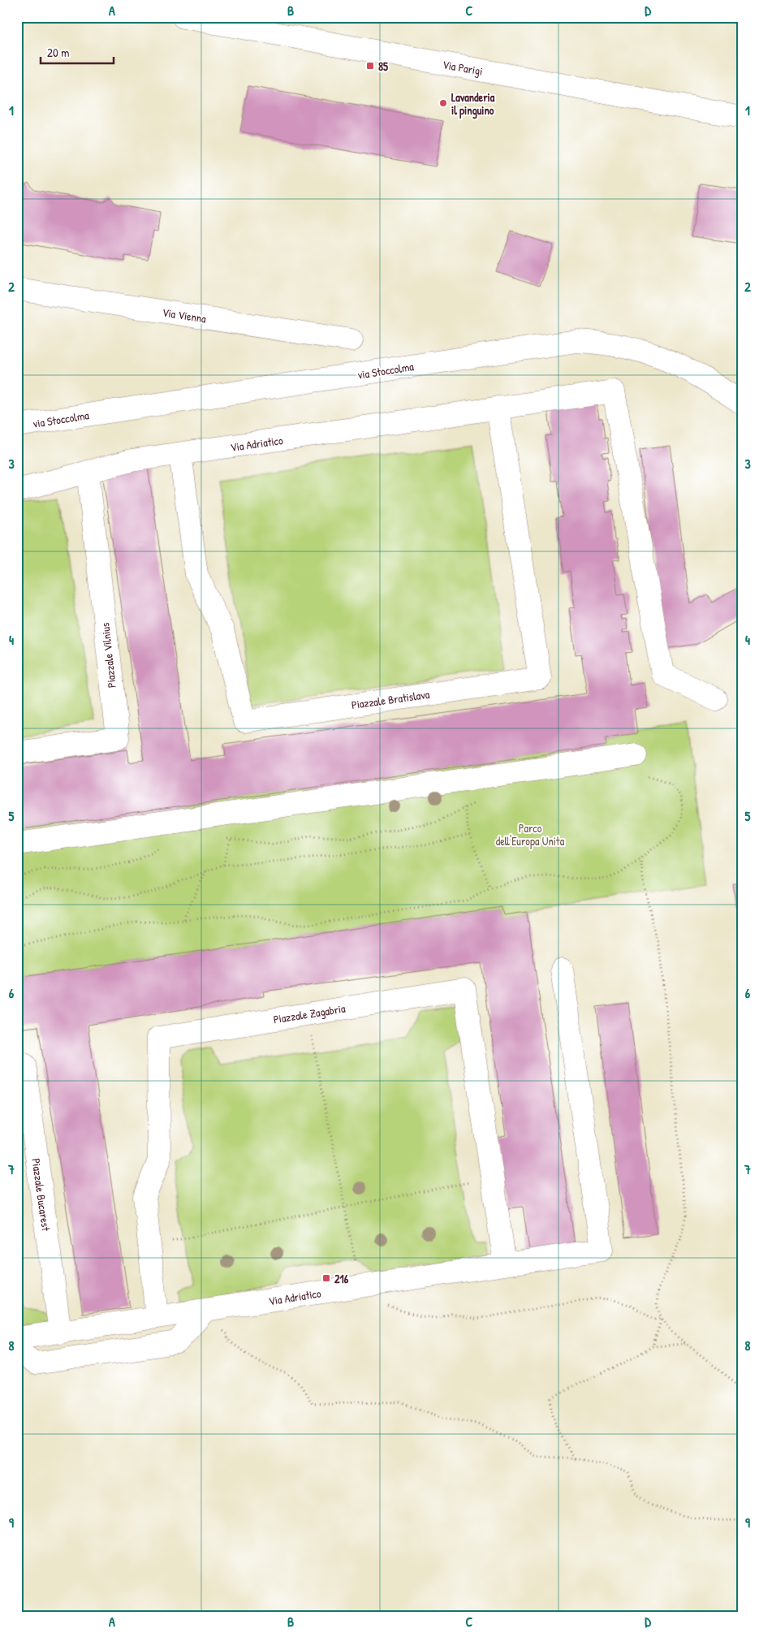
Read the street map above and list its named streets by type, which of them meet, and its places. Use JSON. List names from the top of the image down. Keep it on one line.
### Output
{"streets":{"street":["Via Parigi","Via Vienna","via Stoccolma","Via Adriatico","Piazzale Vilnius","Piazzale Bratislava","Piazzale Zagabria","Piazzale Bucarest"]},"crossings":[["Via Adriatico","Piazzale Vilnius"],["Via Adriatico","Piazzale Bratislava"],["Via Adriatico","Piazzale Zagabria"],["Via Adriatico","Piazzale Bucarest"]],"parks":["Parco dell'Europa Unita"],"places":{"transit":["85","216"],"other":["Lavanderia il pinguino"]},"scale_bar":"20 m","grid":{"columns":["A","B","C","D"],"rows":["1","2","3","4","5","6","7","8","9"]}}
